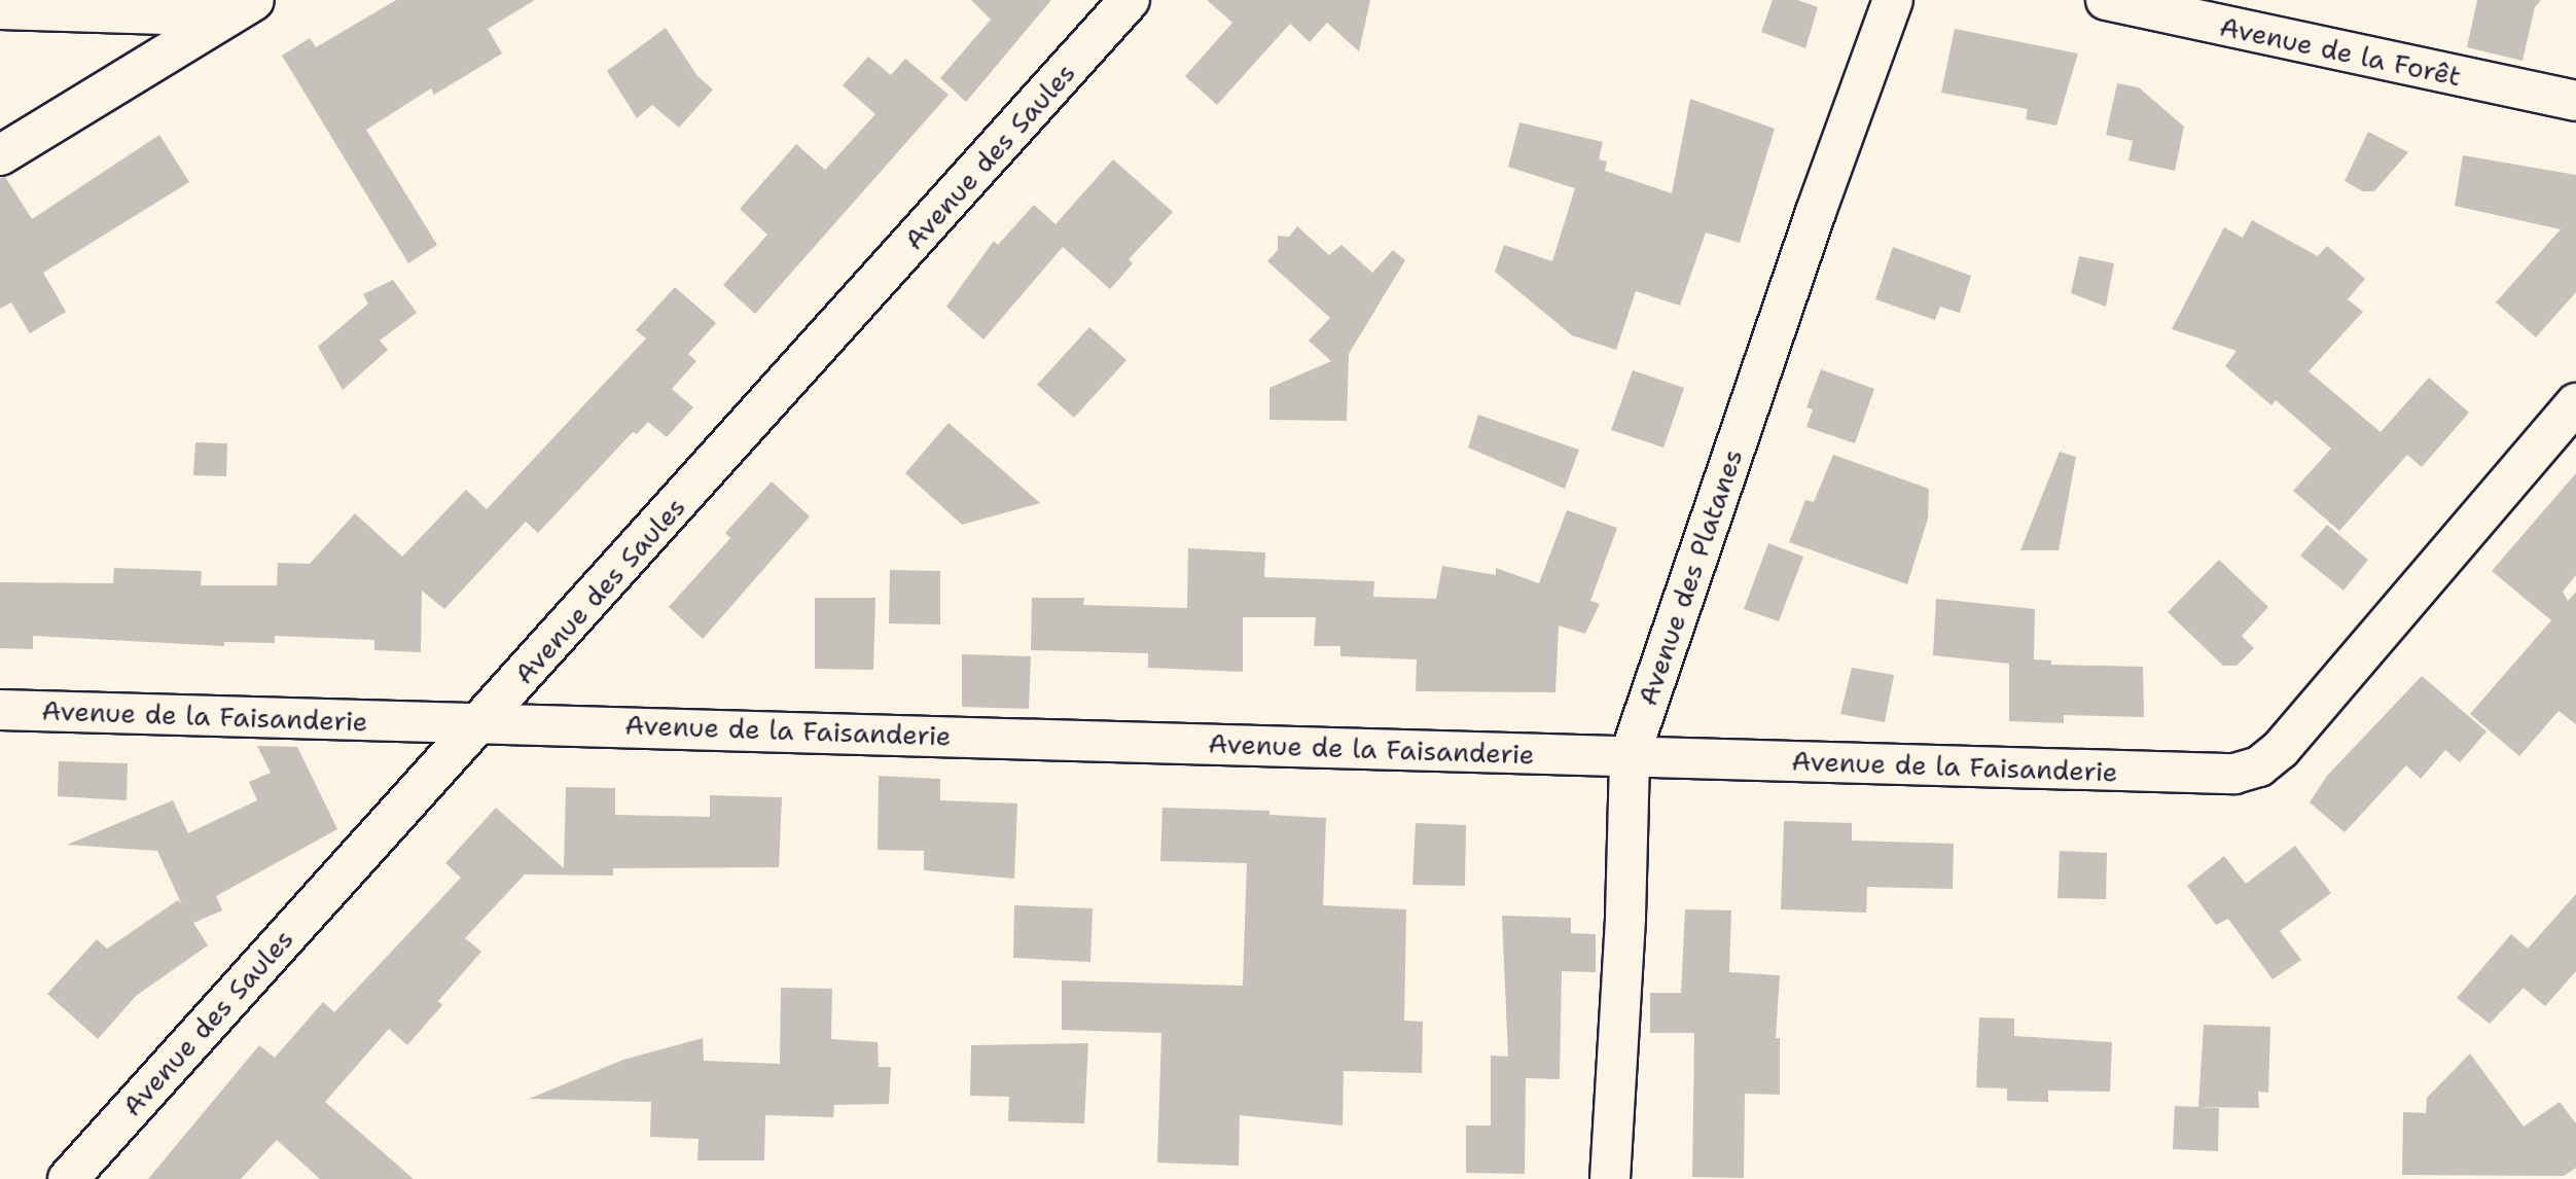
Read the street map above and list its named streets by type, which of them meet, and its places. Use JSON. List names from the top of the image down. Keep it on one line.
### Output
{"streets":{"street":["Avenue de la Forêt","Avenue des Saules","Avenue des Platanes","Avenue de la Faisanderie"]},"crossings":[["Avenue des Saules","Avenue de la Faisanderie"],["Avenue des Platanes","Avenue de la Faisanderie"]]}
